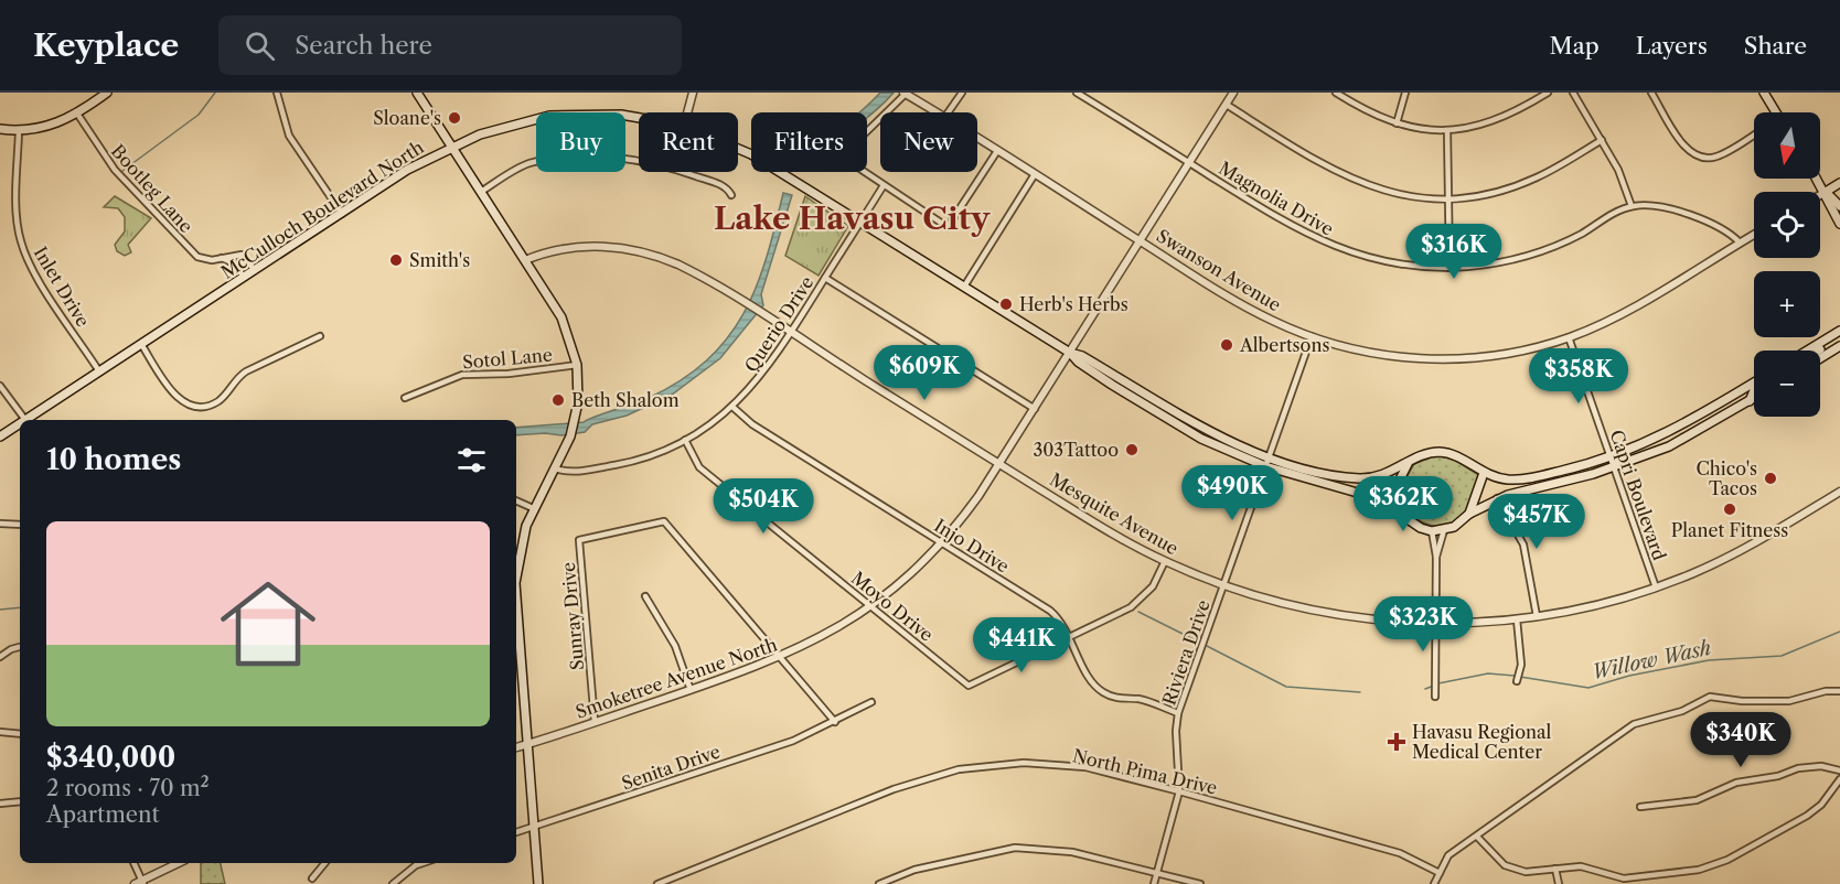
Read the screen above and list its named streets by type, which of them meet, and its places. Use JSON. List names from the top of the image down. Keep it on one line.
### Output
{"streets":{"main road":["McCulloch Boulevard North"],"street":["Bootleg Lane","Magnolia Drive","Swanson Avenue","Inlet Drive","Querio Drive","Sotol Lane","Capri Boulevard","Mesquite Avenue","Injo Drive","Moyo Drive","Sunray Drive","Riviera Drive","Smoketree Avenue North","Senita Drive","North Pima Drive"]},"crossings":[["Bootleg Lane","McCulloch Boulevard North"],["Magnolia Drive","Smoketree Avenue North"],["McCulloch Boulevard North","Inlet Drive"],["McCulloch Boulevard North","Querio Drive"],["McCulloch Boulevard North","Smoketree Avenue North"],["Swanson Avenue","Capri Boulevard"],["Swanson Avenue","Riviera Drive"],["Swanson Avenue","Smoketree Avenue North"],["Querio Drive","Mesquite Avenue"],["Querio Drive","Injo Drive"],["Querio Drive","Moyo Drive"],["Capri Boulevard","Mesquite Avenue"],["Mesquite Avenue","Moyo Drive"],["Mesquite Avenue","Riviera Drive"],["Mesquite Avenue","Smoketree Avenue North"],["Injo Drive","Moyo Drive"],["Injo Drive","Riviera Drive"],["Injo Drive","Smoketree Avenue North"],["Moyo Drive","Smoketree Avenue North"],["Sunray Drive","Smoketree Avenue North"],["Sunray Drive","Senita Drive"],["Riviera Drive","North Pima Drive"]],"districts":["Lake Havasu City"],"water":["Willow Wash"],"places":{"other":["Sloane's","Smith's","Herb's Herbs","Albertsons","Beth Shalom","303Tattoo","Chico's Tacos","Planet Fitness"],"health":["Havasu Regional Medical Center"]},"north":"bottom","page":{"header":"Keyplace","search":"Search here","nav":["Map","Layers","Share"],"map_buttons":["+","−"],"chip":["Buy","Rent","Filters","New"],"price":["$316K","$609K","$358K","$490K","$362K","$504K","$457K","$323K","$441K","$340K"],"heading":"10 homes","list":[{"name":"$340,000","note":"2 rooms · 70 m² · Apartment"}]}}
